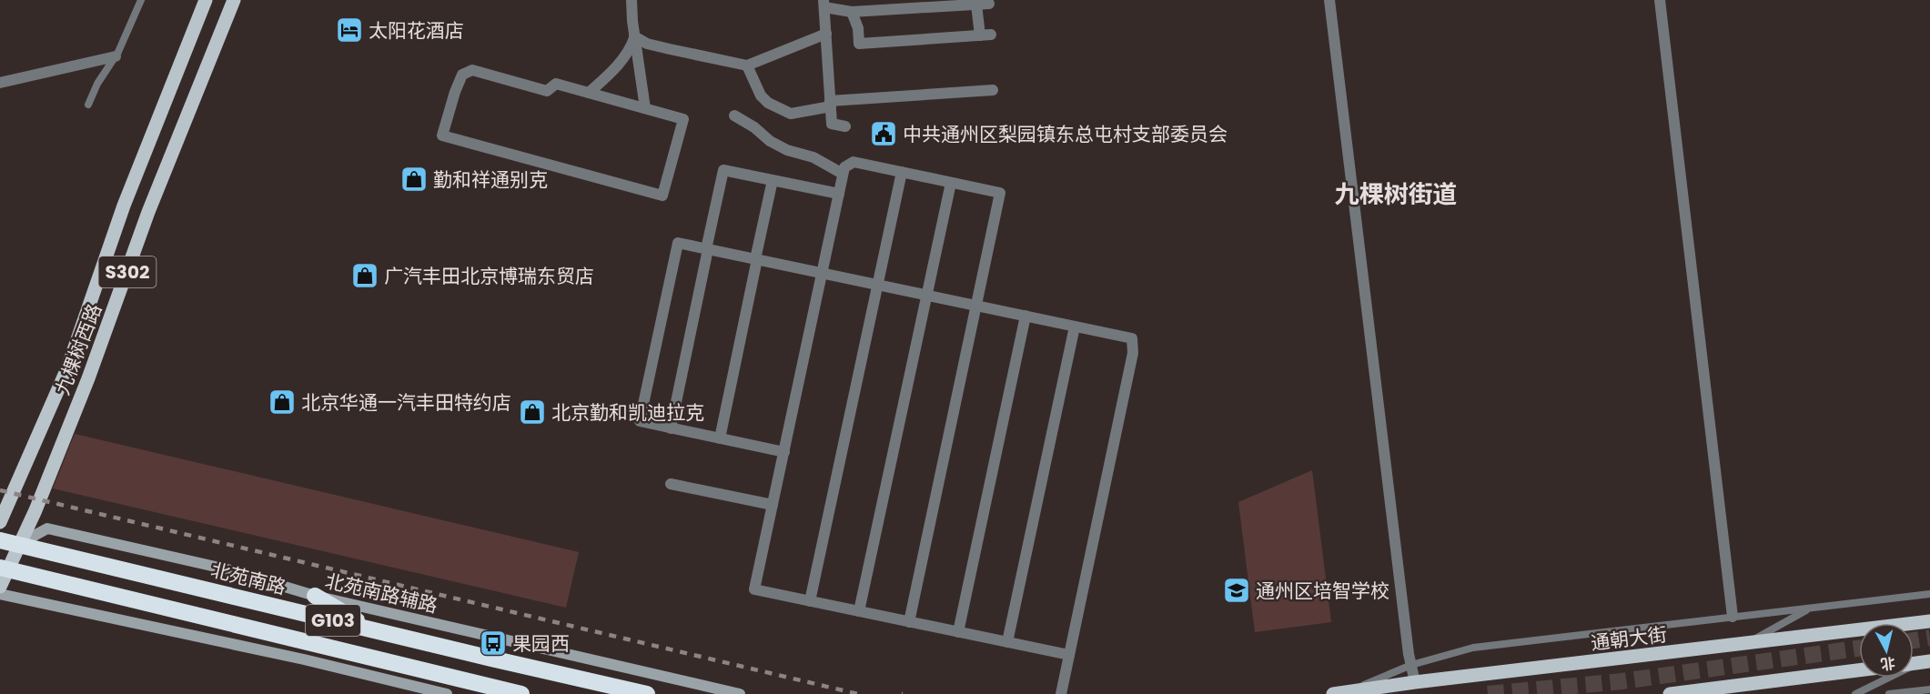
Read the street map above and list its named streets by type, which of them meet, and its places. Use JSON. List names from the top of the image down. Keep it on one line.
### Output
{"streets":{"highway":["北苑南路","G103"],"main road":["S302","九棵树西路","通朝大街"],"street":["北苑南路辅路"]},"crossings":[["九棵树西路","北苑南路"],["九棵树西路","北苑南路辅路"],["九棵树西路","G103"],["北苑南路","北苑南路辅路"]],"districts":["九棵树街道"],"places":{"hotel":["太阳花酒店"],"public building":["中共通州区梨园镇东总屯村支部委员会"],"shop":["勤和祥通别克","广汽丰田北京博瑞东贸店","北京华通一汽丰田特约店","北京勤和凯迪拉克"],"school or university":["通州区培智学校"],"bus stop":["果园西"]},"north":"bottom"}
